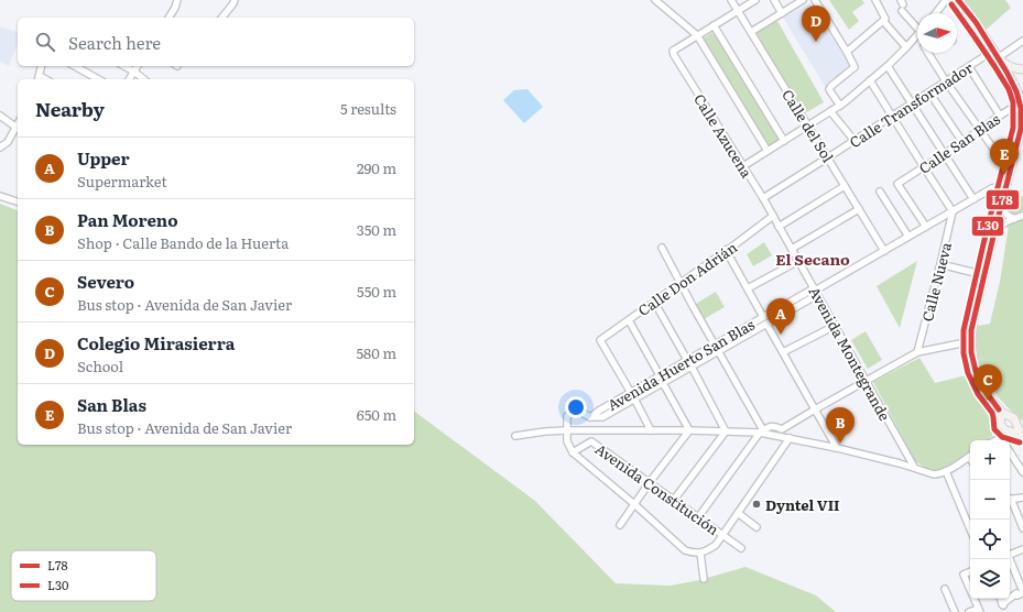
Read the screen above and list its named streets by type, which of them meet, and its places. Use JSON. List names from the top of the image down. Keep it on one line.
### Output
{"streets":{"street":["Calle Transformador","Calle del Sol","Calle Azucena","Calle San Blas","Calle Don Adrián","Calle Nueva","Avenida Montegrande","Avenida Huerto San Blas","Avenida Constitución"]},"crossings":[["Calle Transformador","Calle del Sol"],["Calle Transformador","Calle Azucena"],["Calle del Sol","Avenida Huerto San Blas"],["Calle Azucena","Calle Don Adrián"],["Calle Azucena","Avenida Montegrande"],["Calle San Blas","Avenida Huerto San Blas"],["Calle Don Adrián","Avenida Montegrande"],["Calle Don Adrián","Avenida Huerto San Blas"],["Calle Nueva","Avenida Huerto San Blas"],["Avenida Montegrande","Avenida Huerto San Blas"]],"districts":["El Secano"],"places":["Dyntel VII"],"lines":["transit line L78","transit line L30"],"legend":["L78","L30"],"north":"right","page":{"pins":["D","E","A","C","B"],"search":"Search here","heading":["Nearby","5 results"],"list":[{"mark":"A","name":"Upper","note":"Supermarket","value":"290 m"},{"mark":"B","name":"Pan Moreno","note":"Shop · Calle Bando de la Huerta","value":"350 m"},{"mark":"C","name":"Severo","note":"Bus stop · Avenida de San Javier","value":"550 m"},{"mark":"D","name":"Colegio Mirasierra","note":"School","value":"580 m"},{"mark":"E","name":"San Blas","note":"Bus stop · Avenida de San Javier","value":"650 m"}],"map_buttons":["+","−"]}}
